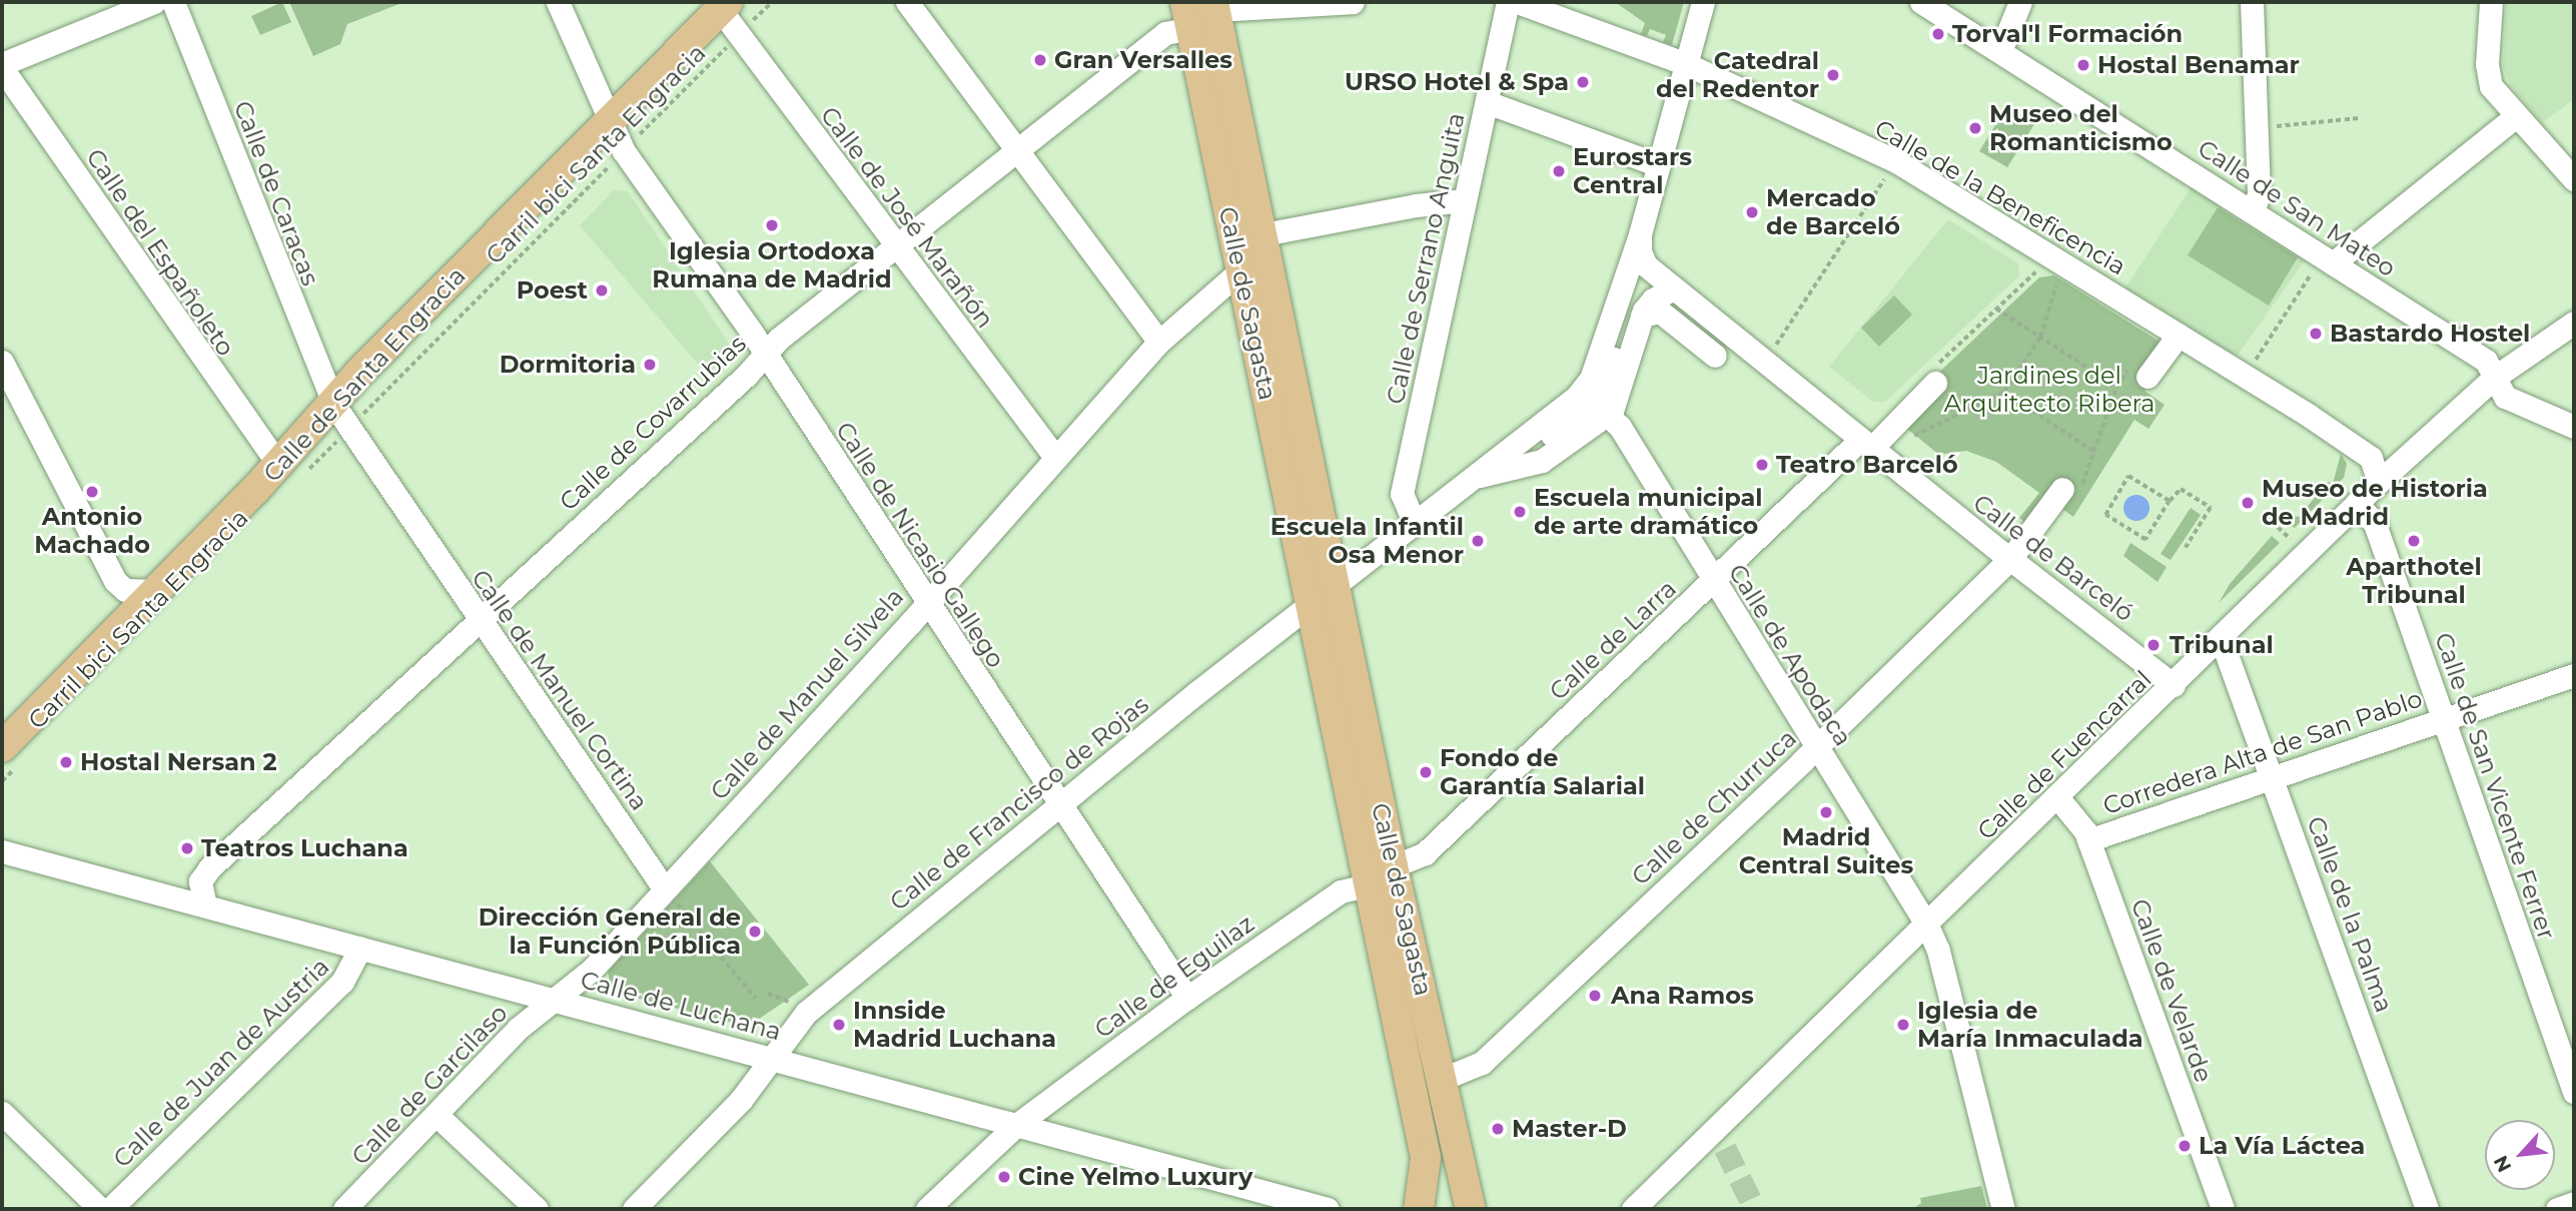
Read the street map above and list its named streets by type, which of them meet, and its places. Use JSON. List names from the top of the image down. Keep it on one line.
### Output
{"streets":{"main road":["Calle de Sagasta","Calle de Santa Engracia"],"street":["Calle de Caracas","Calle de la Beneficencia","Calle de San Mateo","Calle de José Marañón","Calle del Españoleto","Calle de Serrano Anguita","Calle de Covarrubias","Calle de Nicasio Gallego","Calle de Barceló","Calle de Larra","Calle de Apodaca","Calle de Manuel Cortina","Calle de Manuel Silvela","Corredera Alta de San Pablo","Calle de Fuencarral","Calle de San Vicente Ferrer","Calle de Francisco de Rojas","Calle de Churruca","Calle de la Palma","Calle de Eguilaz","Calle de Velarde","Calle de Luchana","Calle de Juan de Austria","Calle de Garcilaso"],"path":["Carril bici Santa Engracia"]},"crossings":[["Carril bici Santa Engracia","Calle de Caracas"],["Carril bici Santa Engracia","Calle de José Marañón"],["Carril bici Santa Engracia","Calle del Españoleto"],["Carril bici Santa Engracia","Calle de Santa Engracia"],["Carril bici Santa Engracia","Calle de Nicasio Gallego"],["Carril bici Santa Engracia","Calle de Manuel Cortina"],["Calle de Caracas","Calle de Santa Engracia"],["Calle de Caracas","Calle de Manuel Cortina"],["Calle de la Beneficencia","Calle de Fuencarral"],["Calle de San Mateo","Calle de Fuencarral"],["Calle de José Marañón","Calle de Santa Engracia"],["Calle de José Marañón","Calle de Covarrubias"],["Calle de José Marañón","Calle de Manuel Silvela"],["Calle del Españoleto","Calle de Santa Engracia"],["Calle de Serrano Anguita","Calle de Francisco de Rojas"],["Calle de Sagasta","Calle de Covarrubias"],["Calle de Sagasta","Calle de Larra"],["Calle de Sagasta","Calle de Manuel Silvela"],["Calle de Sagasta","Calle de Francisco de Rojas"],["Calle de Sagasta","Calle de Churruca"],["Calle de Sagasta","Calle de Eguilaz"],["Calle de Santa Engracia","Calle de Nicasio Gallego"],["Calle de Santa Engracia","Calle de Manuel Cortina"],["Calle de Covarrubias","Calle de Nicasio Gallego"],["Calle de Covarrubias","Calle de Manuel Cortina"],["Calle de Covarrubias","Calle de Luchana"],["Calle de Nicasio Gallego","Calle de Manuel Silvela"],["Calle de Nicasio Gallego","Calle de Francisco de Rojas"],["Calle de Nicasio Gallego","Calle de Eguilaz"],["Calle de Barceló","Calle de Larra"],["Calle de Barceló","Calle de Fuencarral"],["Calle de Barceló","Calle de Churruca"],["Calle de Larra","Calle de Apodaca"],["Calle de Larra","Calle de Eguilaz"],["Calle de Apodaca","Calle de Fuencarral"],["Calle de Apodaca","Calle de Churruca"],["Calle de Manuel Cortina","Calle de Manuel Silvela"],["Calle de Manuel Silvela","Calle de Luchana"],["Calle de Manuel Silvela","Calle de Garcilaso"],["Corredera Alta de San Pablo","Calle de San Vicente Ferrer"],["Corredera Alta de San Pablo","Calle de la Palma"],["Corredera Alta de San Pablo","Calle de Velarde"],["Calle de Fuencarral","Calle de San Vicente Ferrer"],["Calle de Fuencarral","Calle de la Palma"],["Calle de Fuencarral","Calle de Velarde"],["Calle de Francisco de Rojas","Calle de Luchana"],["Calle de Eguilaz","Calle de Luchana"],["Calle de Luchana","Calle de Juan de Austria"],["Calle de Luchana","Calle de Garcilaso"]],"parks":["Jardines del Arquitecto Ribera"],"places":["Torval'l Formación","Gran Versalles","Hostal Benamar","Catedral del Redentor","URSO Hotel & Spa","Museo del Romanticismo","Eurostars Central","Mercado de Barceló","Iglesia Ortodoxa Rumana de Madrid","Poest","Bastardo Hostel","Dormitoria","Teatro Barceló","Antonio Machado","Museo de Historia de Madrid","Escuela municipal de arte dramático","Escuela Infantil Osa Menor","Aparthotel Tribunal","Tribunal","Hostal Nersan 2","Fondo de Garantía Salarial","Madrid Central Suites","Teatros Luchana","Dirección General de la Función Pública","Ana Ramos","Innside Madrid Luchana","Iglesia de María Inmaculada","Master-D","La Vía Láctea","Cine Yelmo Luxury"],"north":"bottom left"}
